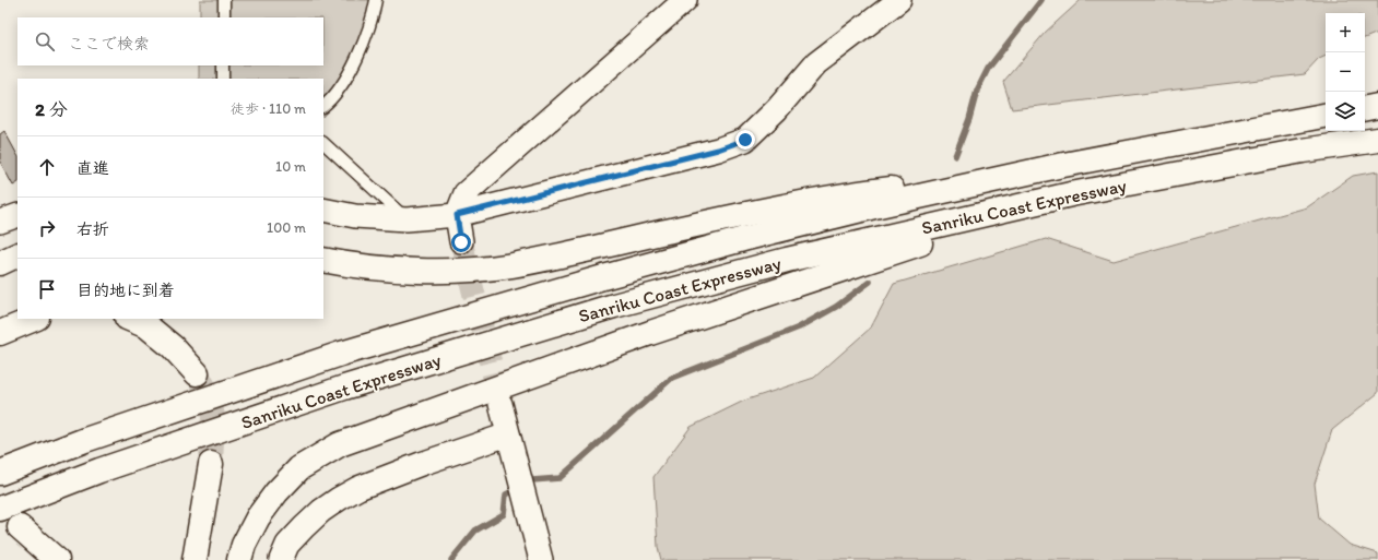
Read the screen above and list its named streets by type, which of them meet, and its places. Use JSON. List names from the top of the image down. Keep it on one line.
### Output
{"streets":{"highway":["Sanriku Coast Expressway"]},"page":{"map_buttons":["+","−"],"search":"ここで検索","heading":["2 分","徒歩 · 110 m"],"list":[["直進","10 m"],["右折","100 m"],"目的地に到着"]}}
